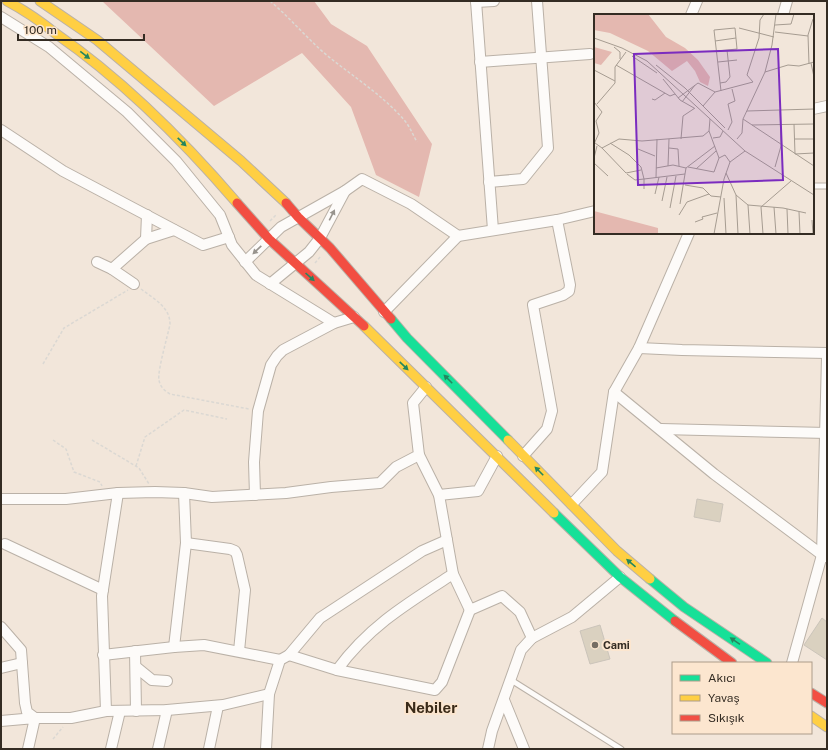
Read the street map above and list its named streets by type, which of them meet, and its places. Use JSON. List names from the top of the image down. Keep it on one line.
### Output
{"districts":["Nebiler"],"places":["Cami"],"legend":["Akıcı","Yavaş","Sıkışık"],"scale_bar":"100 m"}
